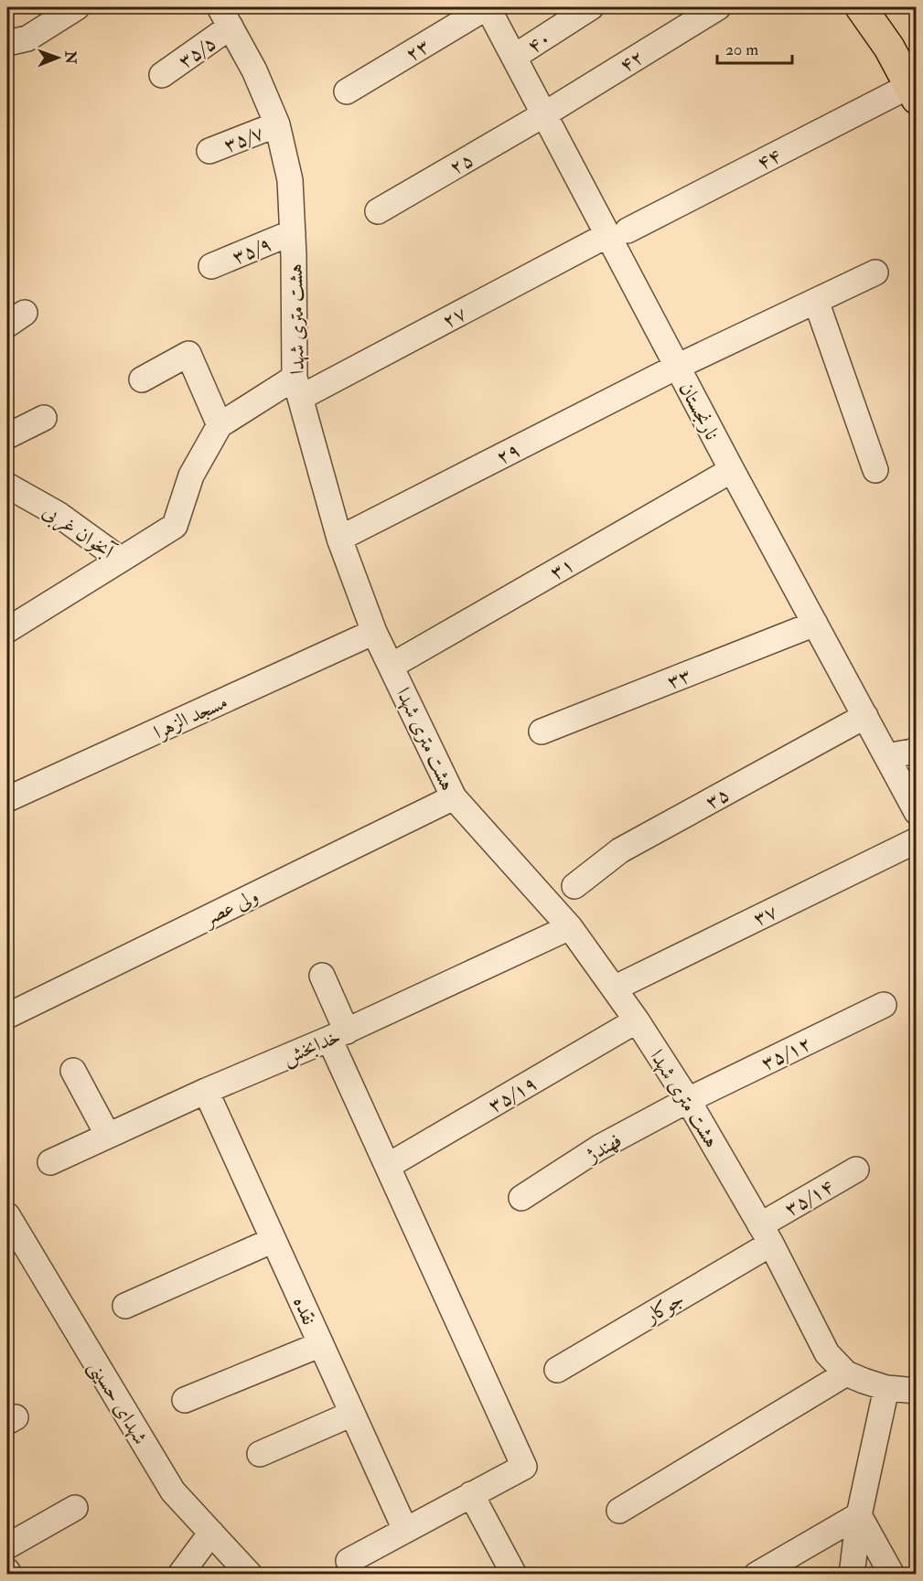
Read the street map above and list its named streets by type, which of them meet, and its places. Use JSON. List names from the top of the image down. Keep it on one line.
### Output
{"streets":{"street":["۴۰","۲۳","۳۵/۵","۴۲","۳۵/۷","۴۴","۲۵","۳۵/۹","۲۷","هشت متری شهدا","نارنجستان","۲۹","آبخوان غربی","۳۱","۳۳","مسجد الزهرا","۳۵","ولی عصر","۳۷","خدابخش","۳۵/۱۲","۳۵/۱۹","فهندژ","۳۵/۱۴","جوکار","نقده","شهدای حسینی"]},"crossings":[["۴۰","نارنجستان"],["۲۳","نارنجستان"],["۳۵/۵","هشت متری شهدا"],["۴۲","۲۵"],["۴۲","نارنجستان"],["۳۵/۷","هشت متری شهدا"],["۴۴","۲۷"],["۴۴","نارنجستان"],["۲۵","نارنجستان"],["۳۵/۹","هشت متری شهدا"],["۲۷","هشت متری شهدا"],["۲۷","نارنجستان"],["۲۷","آبخوان غربی"],["هشت متری شهدا","۲۹"],["هشت متری شهدا","آبخوان غربی"],["هشت متری شهدا","۳۱"],["هشت متری شهدا","مسجد الزهرا"],["هشت متری شهدا","ولی عصر"],["هشت متری شهدا","۳۷"],["هشت متری شهدا","خدابخش"],["هشت متری شهدا","۳۵/۱۲"],["هشت متری شهدا","۳۵/۱۹"],["هشت متری شهدا","فهندژ"],["هشت متری شهدا","۳۵/۱۴"],["هشت متری شهدا","جوکار"],["نارنجستان","۲۹"],["نارنجستان","۳۱"],["نارنجستان","۳۳"],["نارنجستان","۳۵"],["خدابخش","نقده"],["۳۵/۱۲","فهندژ"],["۳۵/۱۴","جوکار"]],"scale_bar":"20 m","north":"right"}
